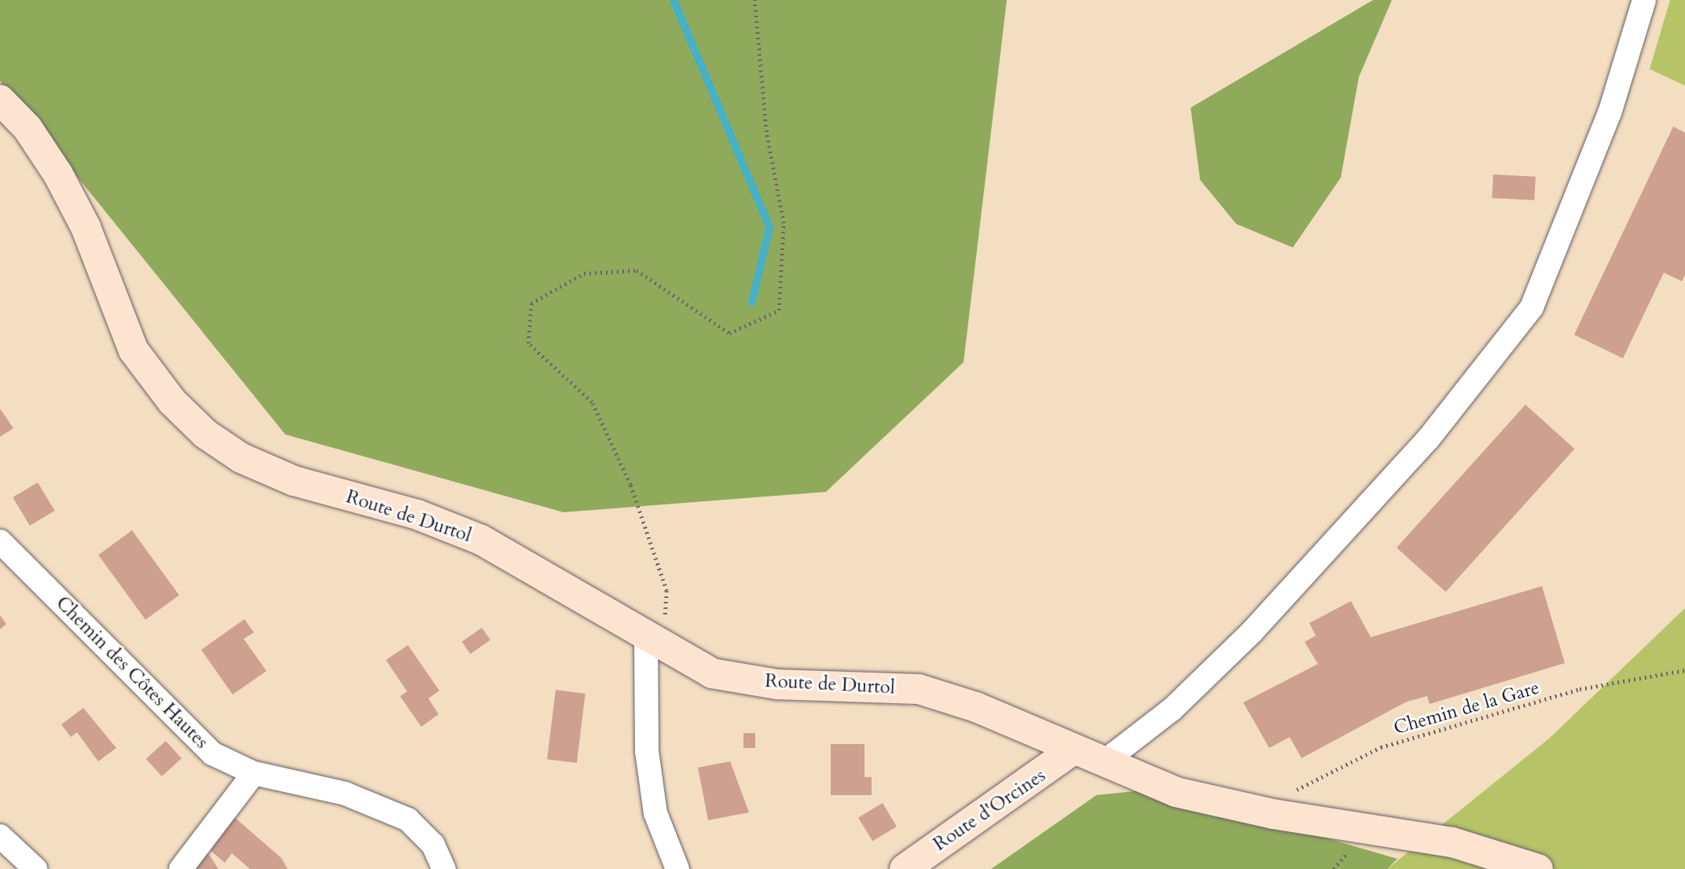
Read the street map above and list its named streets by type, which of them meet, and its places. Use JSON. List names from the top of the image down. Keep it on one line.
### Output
{"streets":{"street":["Route de Durtol","Chemin des Côtes Hautes","Route d'Orcines"],"path":["Chemin de la Gare"]},"crossings":[["Route de Durtol","Chemin de la Gare"],["Route de Durtol","Route d'Orcines"]]}
